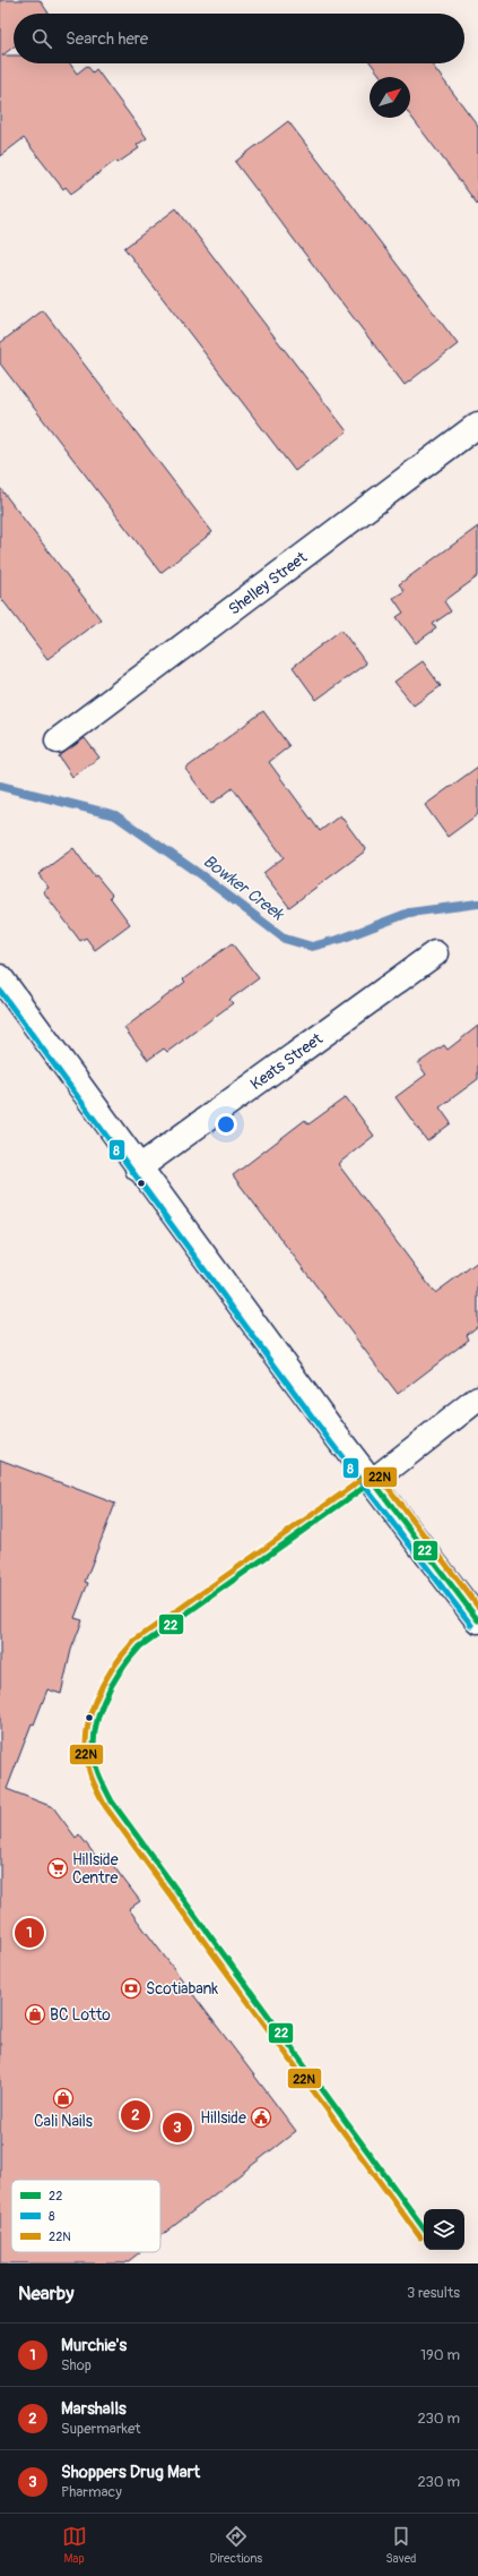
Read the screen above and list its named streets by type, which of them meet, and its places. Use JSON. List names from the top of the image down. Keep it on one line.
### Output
{"streets":{"street":["Shelley Street","Keats Street"]},"water":["Bowker Creek"],"places":{"supermarket":["Hillside Centre"],"bank":["Scotiabank"],"shop":["BC Lotto","Cali Nails"],"public building":["Hillside"]},"lines":["transit line 8","transit line 22N","transit line 22"],"legend":["22","8","22N"],"north":"top right","page":{"search":"Search here","pins":["1","2","3"],"heading":["Nearby","3 results"],"list":[{"mark":"1","name":"Murchie's","note":"Shop","value":"190 m"},{"mark":"2","name":"Marshalls","note":"Supermarket","value":"230 m"},{"mark":"3","name":"Shoppers Drug Mart","note":"Pharmacy","value":"230 m"}],"nav":["Map","Directions","Saved"]}}
